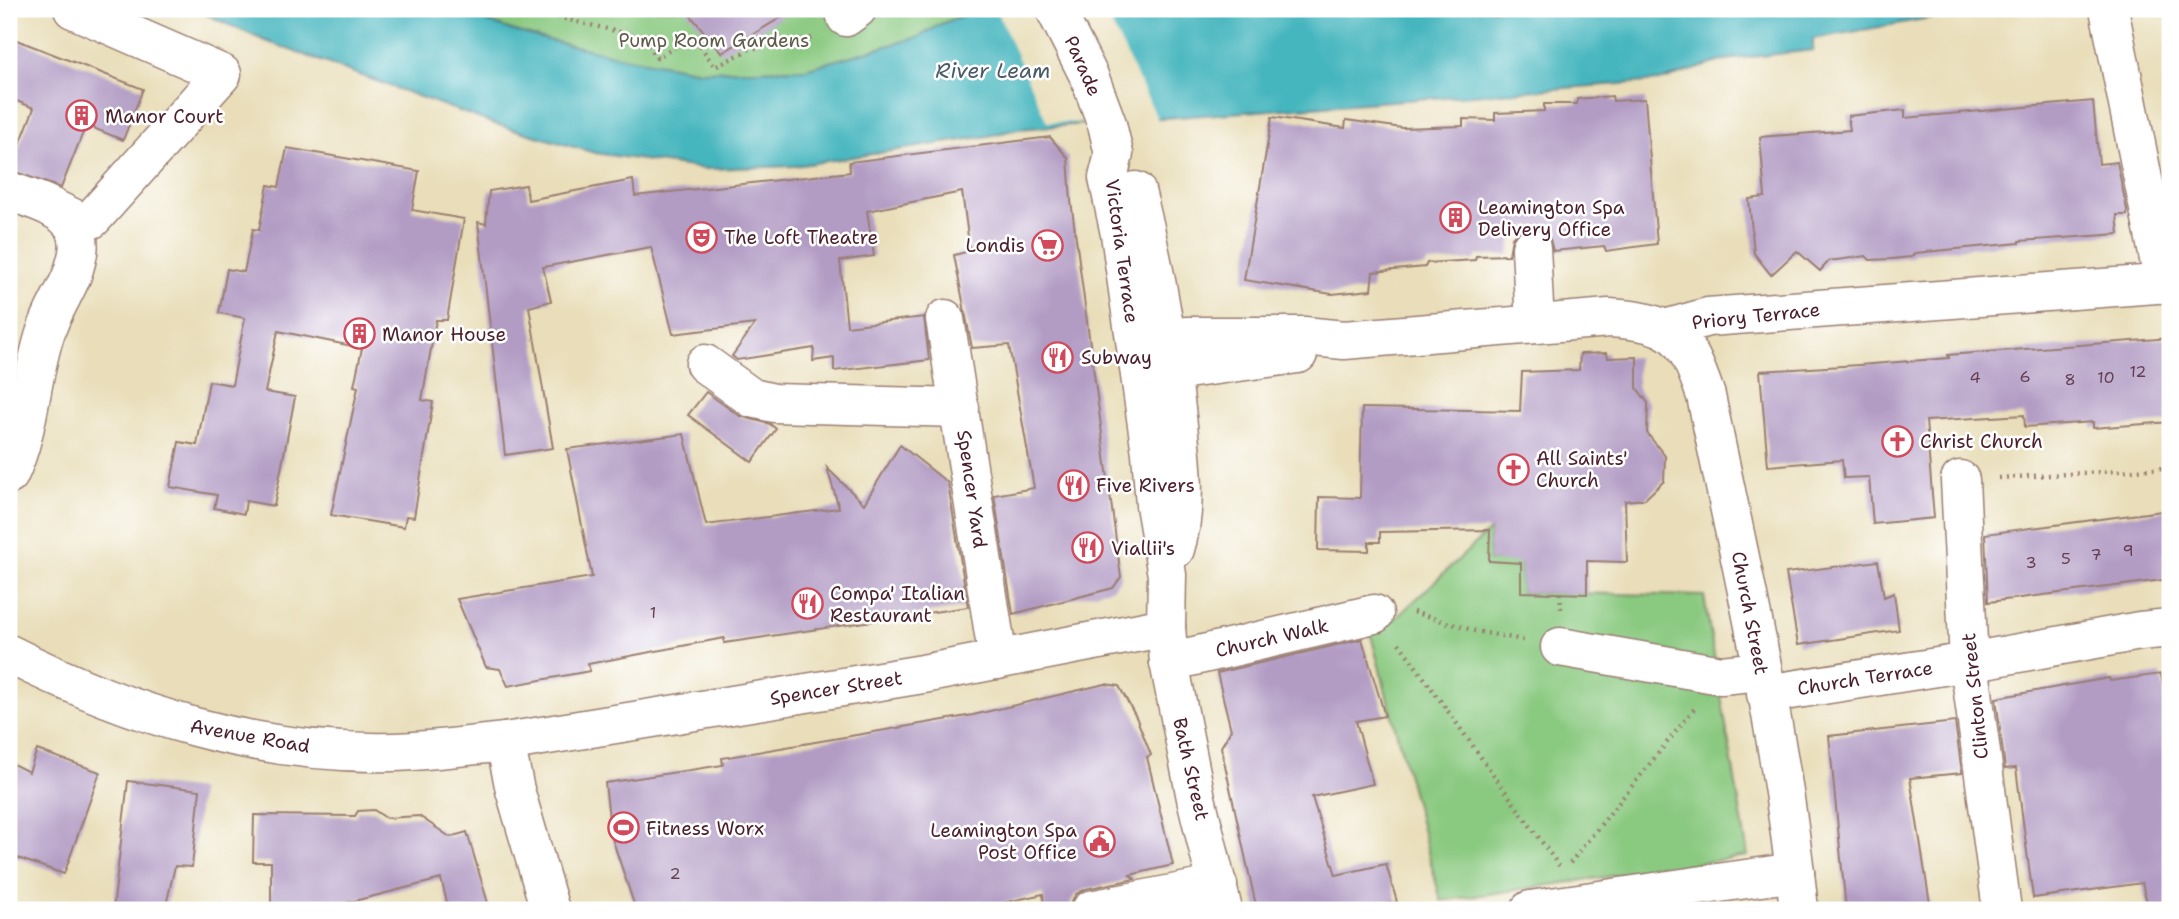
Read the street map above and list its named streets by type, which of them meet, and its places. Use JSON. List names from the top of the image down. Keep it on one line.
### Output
{"streets":{"street":["Parade","Victoria Terrace","Priory Terrace","Spencer Yard","Church Street","Church Walk","Church Terrace","Spencer Street","Clinton Street","Avenue Road","Bath Street"]},"crossings":[["Parade","Victoria Terrace"],["Victoria Terrace","Priory Terrace"],["Victoria Terrace","Church Walk"],["Victoria Terrace","Spencer Street"],["Victoria Terrace","Bath Street"],["Priory Terrace","Church Street"],["Spencer Yard","Spencer Street"],["Church Street","Church Terrace"],["Church Walk","Spencer Street"],["Church Walk","Bath Street"],["Church Terrace","Clinton Street"],["Spencer Street","Avenue Road"],["Spencer Street","Bath Street"]],"water":["River Leam"],"parks":["Pump Room Gardens"],"places":{"building":["Manor Court","Leamington Spa Delivery Office","Manor House"],"theatre":["The Loft Theatre"],"supermarket":["Londis"],"restaurant":["Subway","Five Rivers","Viallii's","Compa' Italian Restaurant"],"church":["Christ Church","All Saints' Church"],"sports":["Fitness Worx"],"public building":["Leamington Spa Post Office"]},"house_numbers":["12","6","4","10","8","9","7","5","3","1","2"]}
